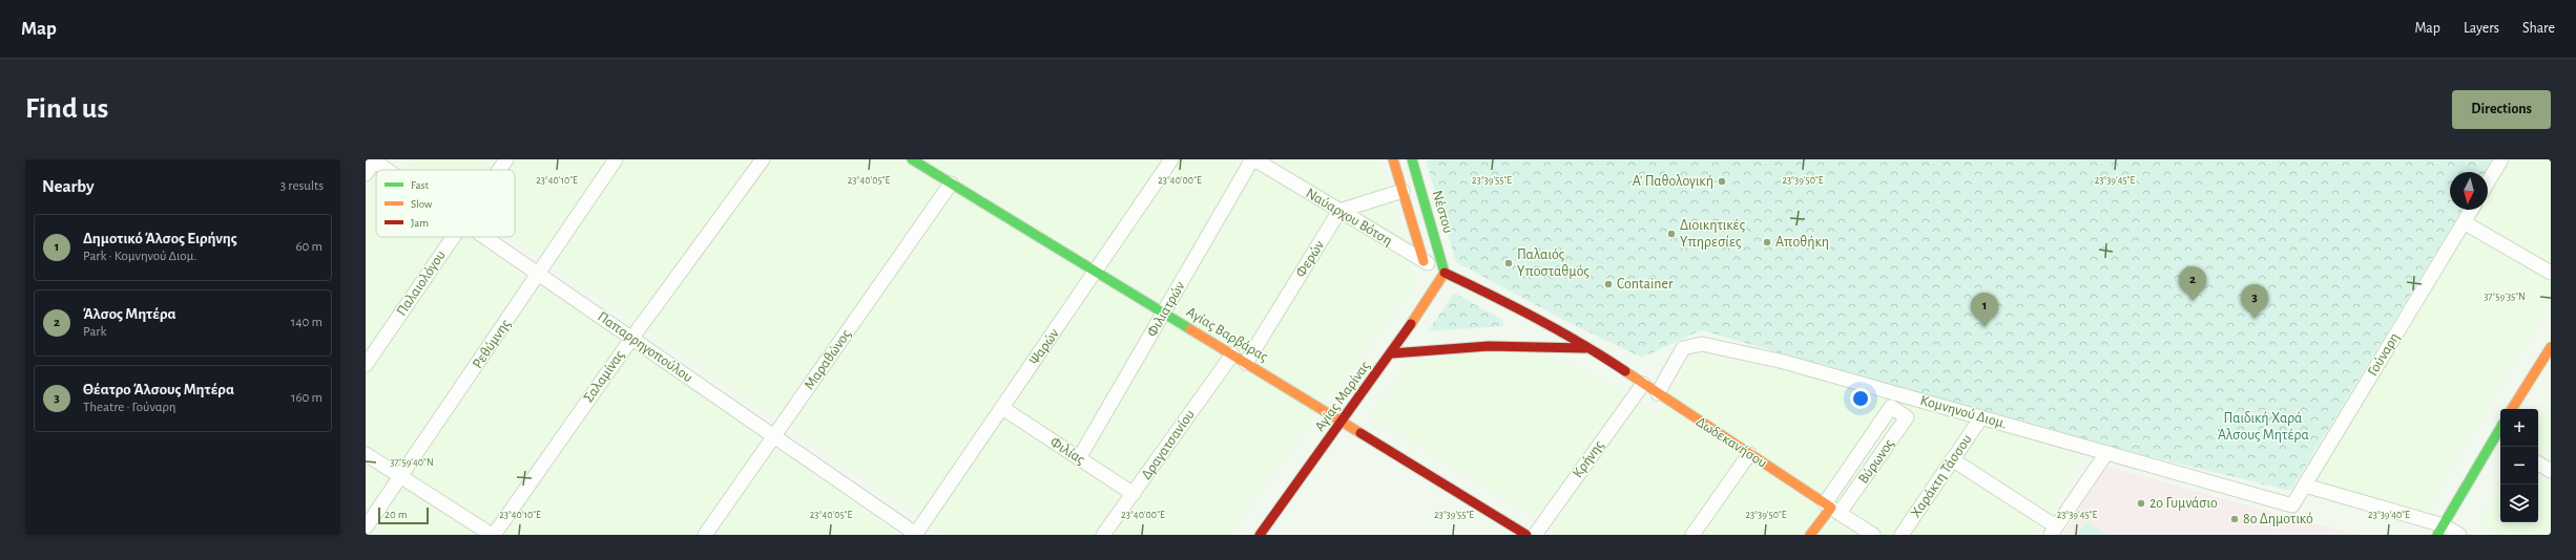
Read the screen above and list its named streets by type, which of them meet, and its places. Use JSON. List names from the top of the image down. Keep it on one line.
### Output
{"streets":{"street":["Νέστου","Ναύαρχου Βότση","Φερών","Παλαιολόγου","Φιλιατρών","Αγίας Βαρβάρας","Ρεθύμνης","Παπαρρηγοπούλου","Ψαρών","Γούναρη","Μαραθώνος","Σαλαμίνας","Αγίας Μαρίνας","Κομνηνού Διομ.","Δωδεκανήσου","Δραγατσανίου","Φιλίας","Κρήνης","Βύρωνος","Χαράκτη Τάσσου"]},"crossings":[["Νέστου","Ναύαρχου Βότση"],["Νέστου","Αγίας Μαρίνας"],["Νέστου","Δωδεκανήσου"],["Ναύαρχου Βότση","Φερών"],["Ναύαρχου Βότση","Φιλιατρών"],["Ναύαρχου Βότση","Αγίας Μαρίνας"],["Ναύαρχου Βότση","Δωδεκανήσου"],["Φερών","Αγίας Βαρβάρας"],["Φιλιατρών","Αγίας Βαρβάρας"],["Φιλιατρών","Φιλίας"],["Αγίας Βαρβάρας","Ψαρών"],["Αγίας Βαρβάρας","Μαραθώνος"],["Αγίας Βαρβάρας","Αγίας Μαρίνας"],["Αγίας Βαρβάρας","Δραγατσανίου"],["Ρεθύμνης","Παπαρρηγοπούλου"],["Παπαρρηγοπούλου","Ψαρών"],["Παπαρρηγοπούλου","Μαραθώνος"],["Παπαρρηγοπούλου","Σαλαμίνας"],["Ψαρών","Φιλίας"],["Γούναρη","Κομνηνού Διομ."],["Αγίας Μαρίνας","Δωδεκανήσου"],["Κομνηνού Διομ.","Δωδεκανήσου"],["Κομνηνού Διομ.","Βύρωνος"],["Κομνηνού Διομ.","Χαράκτη Τάσσου"],["Δωδεκανήσου","Κρήνης"],["Δωδεκανήσου","Βύρωνος"],["Δραγατσανίου","Φιλίας"]],"parks":["Παιδική Χαρά Άλσους Μητέρα"],"places":["Α' Παθολογική","Διοικητικές Υπηρεσίες","Αποθήκη","Παλαιός Υποσταθμός","Container","2ο Γυμνάσιο","8ο Δημοτικό"],"legend":["Fast","Slow","Jam"],"scale_bar":"20 m","north":"bottom","page":{"header":"Map","nav":["Map","Layers","Share"],"buttons":"Directions","title":"Find us","heading":["Nearby","3 results"],"list":[{"mark":"1","name":"Δημοτικό Άλσος Ειρήνης","note":"Park · Κομνηνού Διομ.","value":"60 m"},{"mark":"2","name":"Άλσος Μητέρα","note":"Park","value":"140 m"},{"mark":"3","name":"Θέατρο Άλσους Μητέρα","note":"Theatre · Γούναρη","value":"160 m"}],"pins":["2","3","1"],"map_buttons":["+","−"],"scale":"20 m"},"coordinates":["23°40'10\"E","23°40'05\"E","23°40'00\"E","23°39'55\"E","23°39'50\"E","23°39'45\"E","37°59'35\"N","37°59'40\"N","23°39'40\"E"]}
